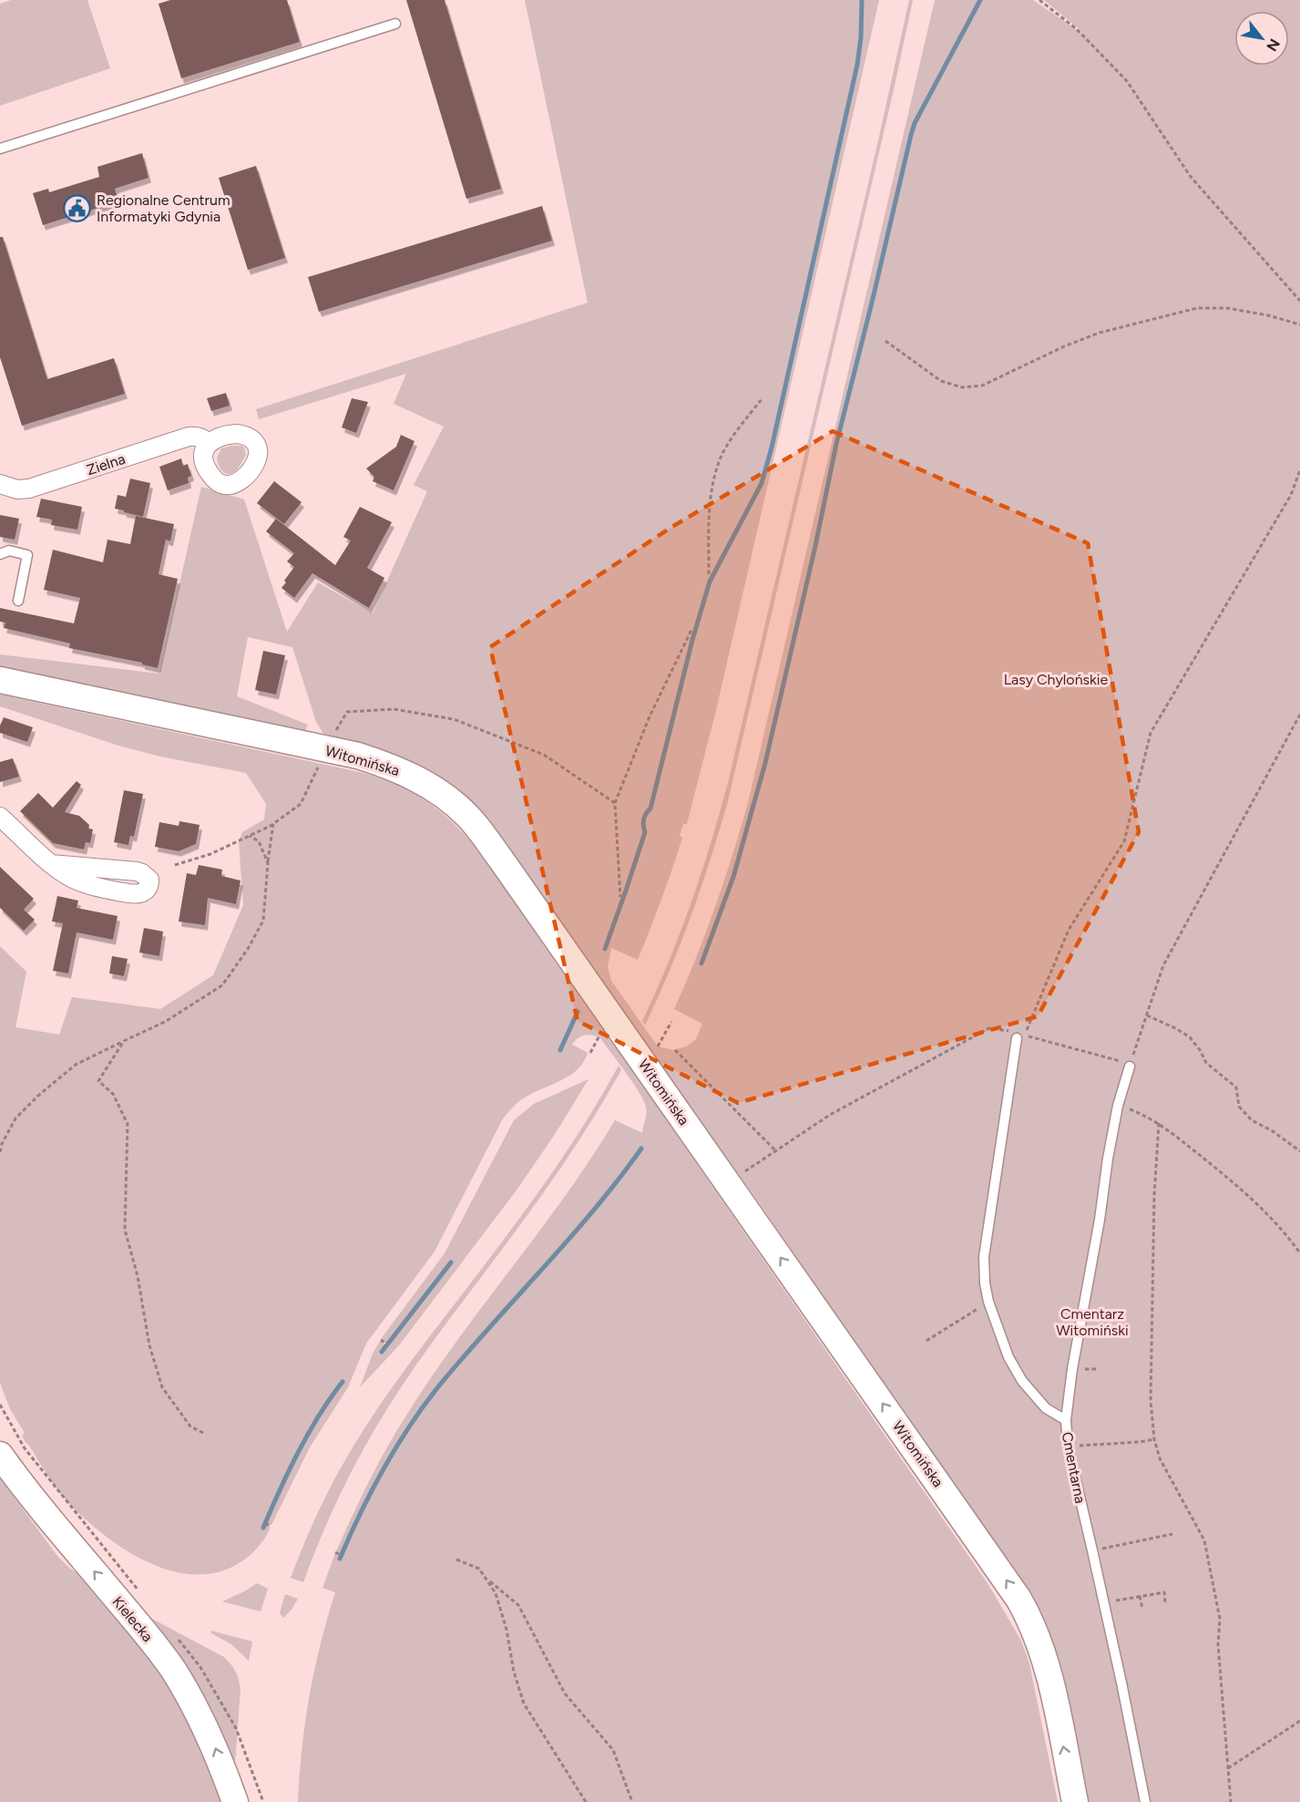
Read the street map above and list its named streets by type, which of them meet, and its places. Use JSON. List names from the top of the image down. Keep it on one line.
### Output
{"streets":{"street":["Zielna","Witomińska","Kielecka"],"lane":["Cmentarna"]},"one_way":["Witomińska","Kielecka"],"parks":["Lasy Chylońskie","Cmentarz Witomiński"],"places":{"public building":["Regionalne Centrum Informatyki Gdynia"]},"north":"bottom right"}
